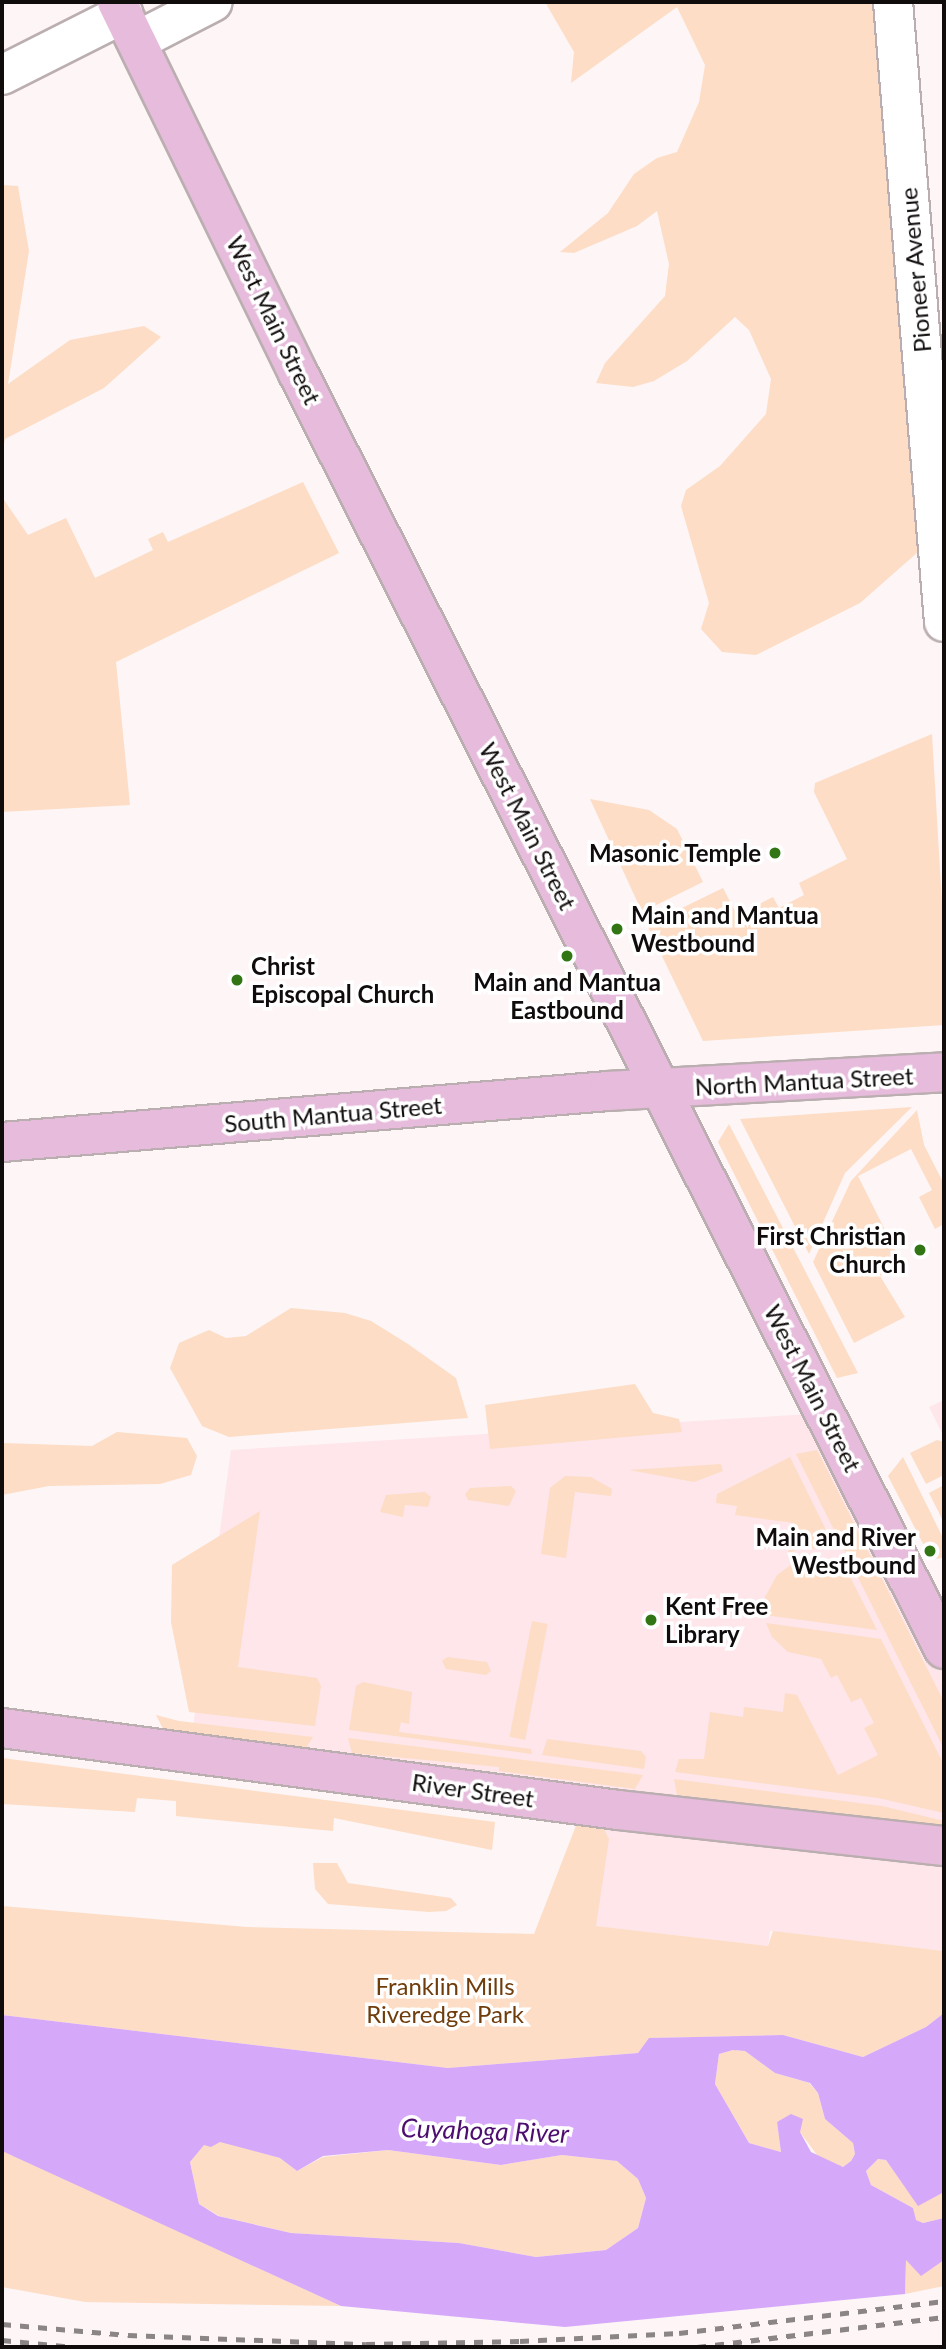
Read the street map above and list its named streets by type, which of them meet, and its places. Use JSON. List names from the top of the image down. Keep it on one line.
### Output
{"streets":{"main road":["West Main Street","North Mantua Street","South Mantua Street","River Street"],"street":["Pioneer Avenue"]},"crossings":[["West Main Street","North Mantua Street"],["West Main Street","South Mantua Street"],["North Mantua Street","South Mantua Street"]],"water":["Cuyahoga River"],"parks":["Franklin Mills Riveredge Park"],"places":["Masonic Temple","Main and Mantua Westbound","Main and Mantua Eastbound","Christ Episcopal Church","First Christian Church","Main and River Westbound","Kent Free Library"]}
